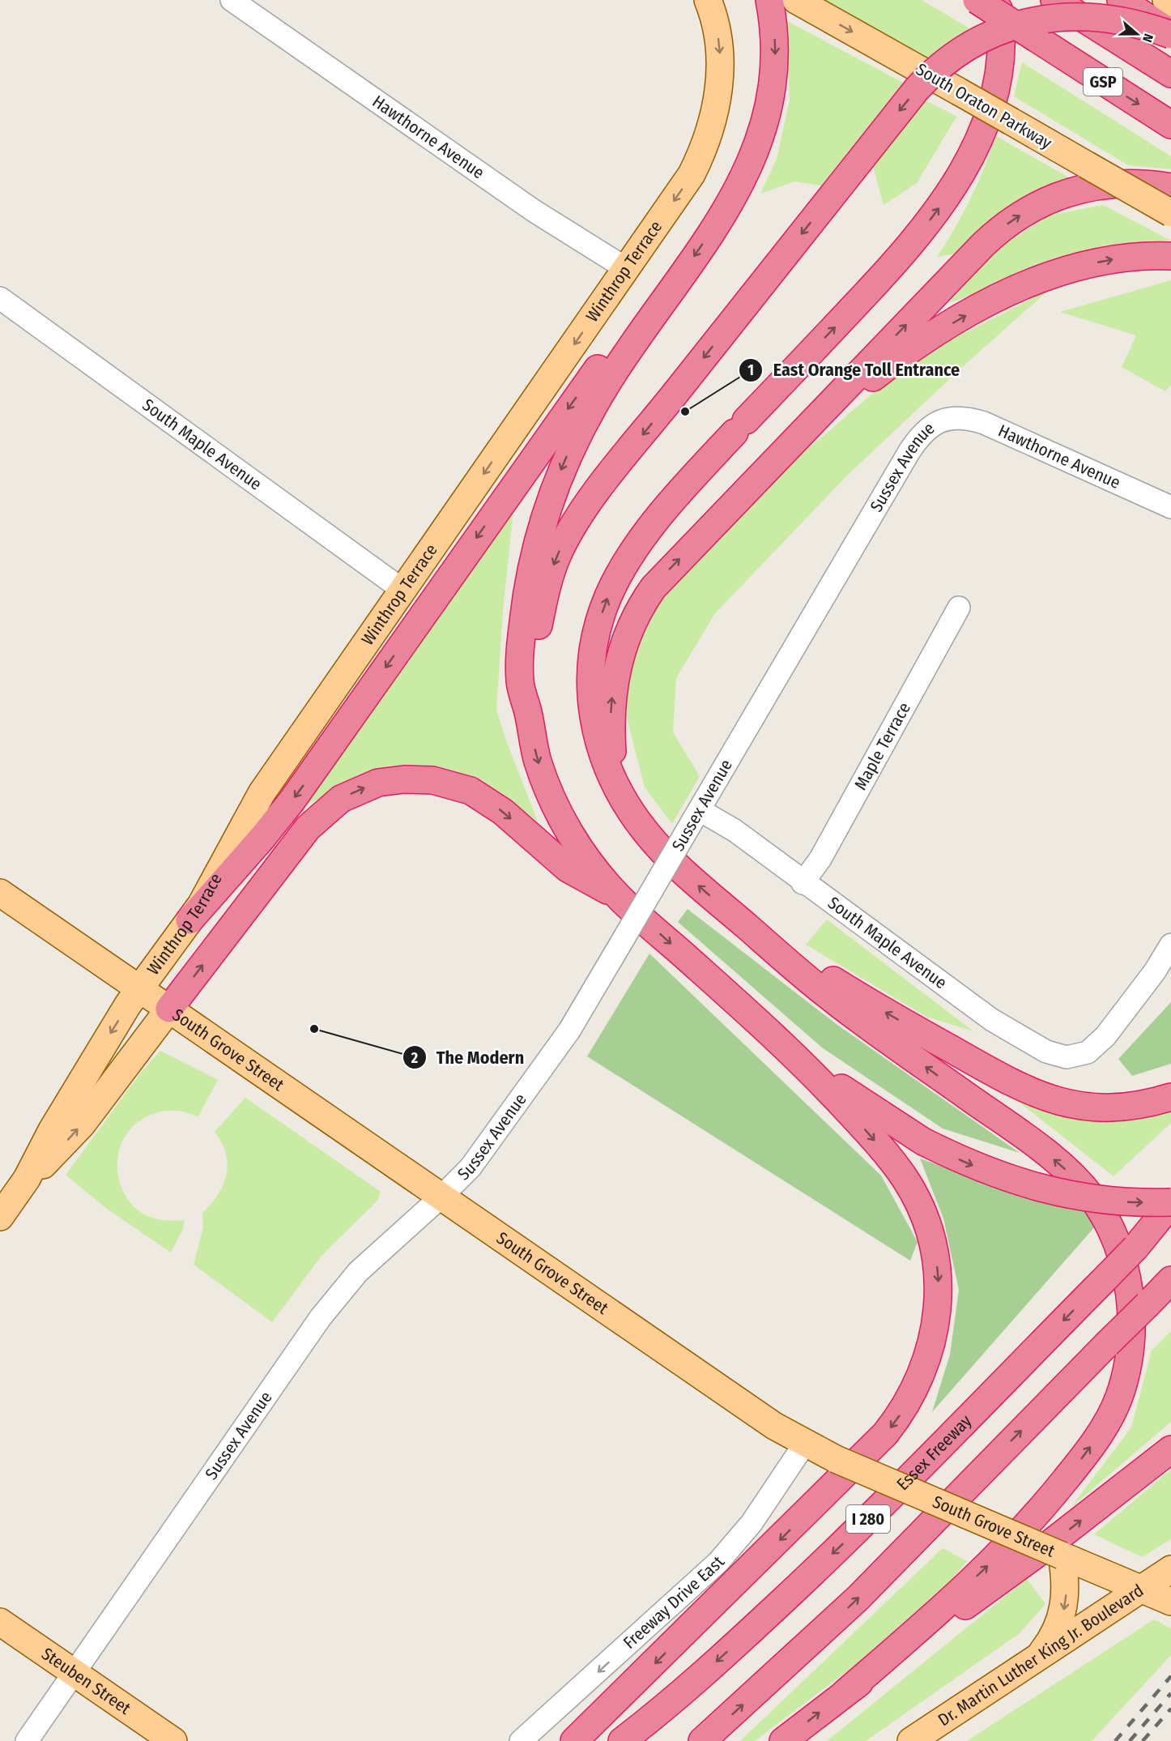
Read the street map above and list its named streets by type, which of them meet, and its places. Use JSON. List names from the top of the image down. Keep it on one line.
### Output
{"streets":{"highway":["GSP","Essex Freeway","I 280"],"main road":["South Oraton Parkway","Winthrop Terrace","South Grove Street","Dr. Martin Luther King Jr. Boulevard","Steuben Street"],"street":["Hawthorne Avenue","South Maple Avenue","Sussex Avenue","Maple Terrace","Freeway Drive East"]},"crossings":[["Hawthorne Avenue","Winthrop Terrace"],["Hawthorne Avenue","Sussex Avenue"],["Winthrop Terrace","South Maple Avenue"],["Winthrop Terrace","South Grove Street"],["South Maple Avenue","Sussex Avenue"],["South Maple Avenue","Maple Terrace"],["Sussex Avenue","South Grove Street"],["Sussex Avenue","Steuben Street"],["South Grove Street","Freeway Drive East"],["South Grove Street","Dr. Martin Luther King Jr. Boulevard"]],"one_way":["South Oraton Parkway","Freeway Drive East"],"places":["East Orange Toll Entrance","The Modern"],"north":"right"}
